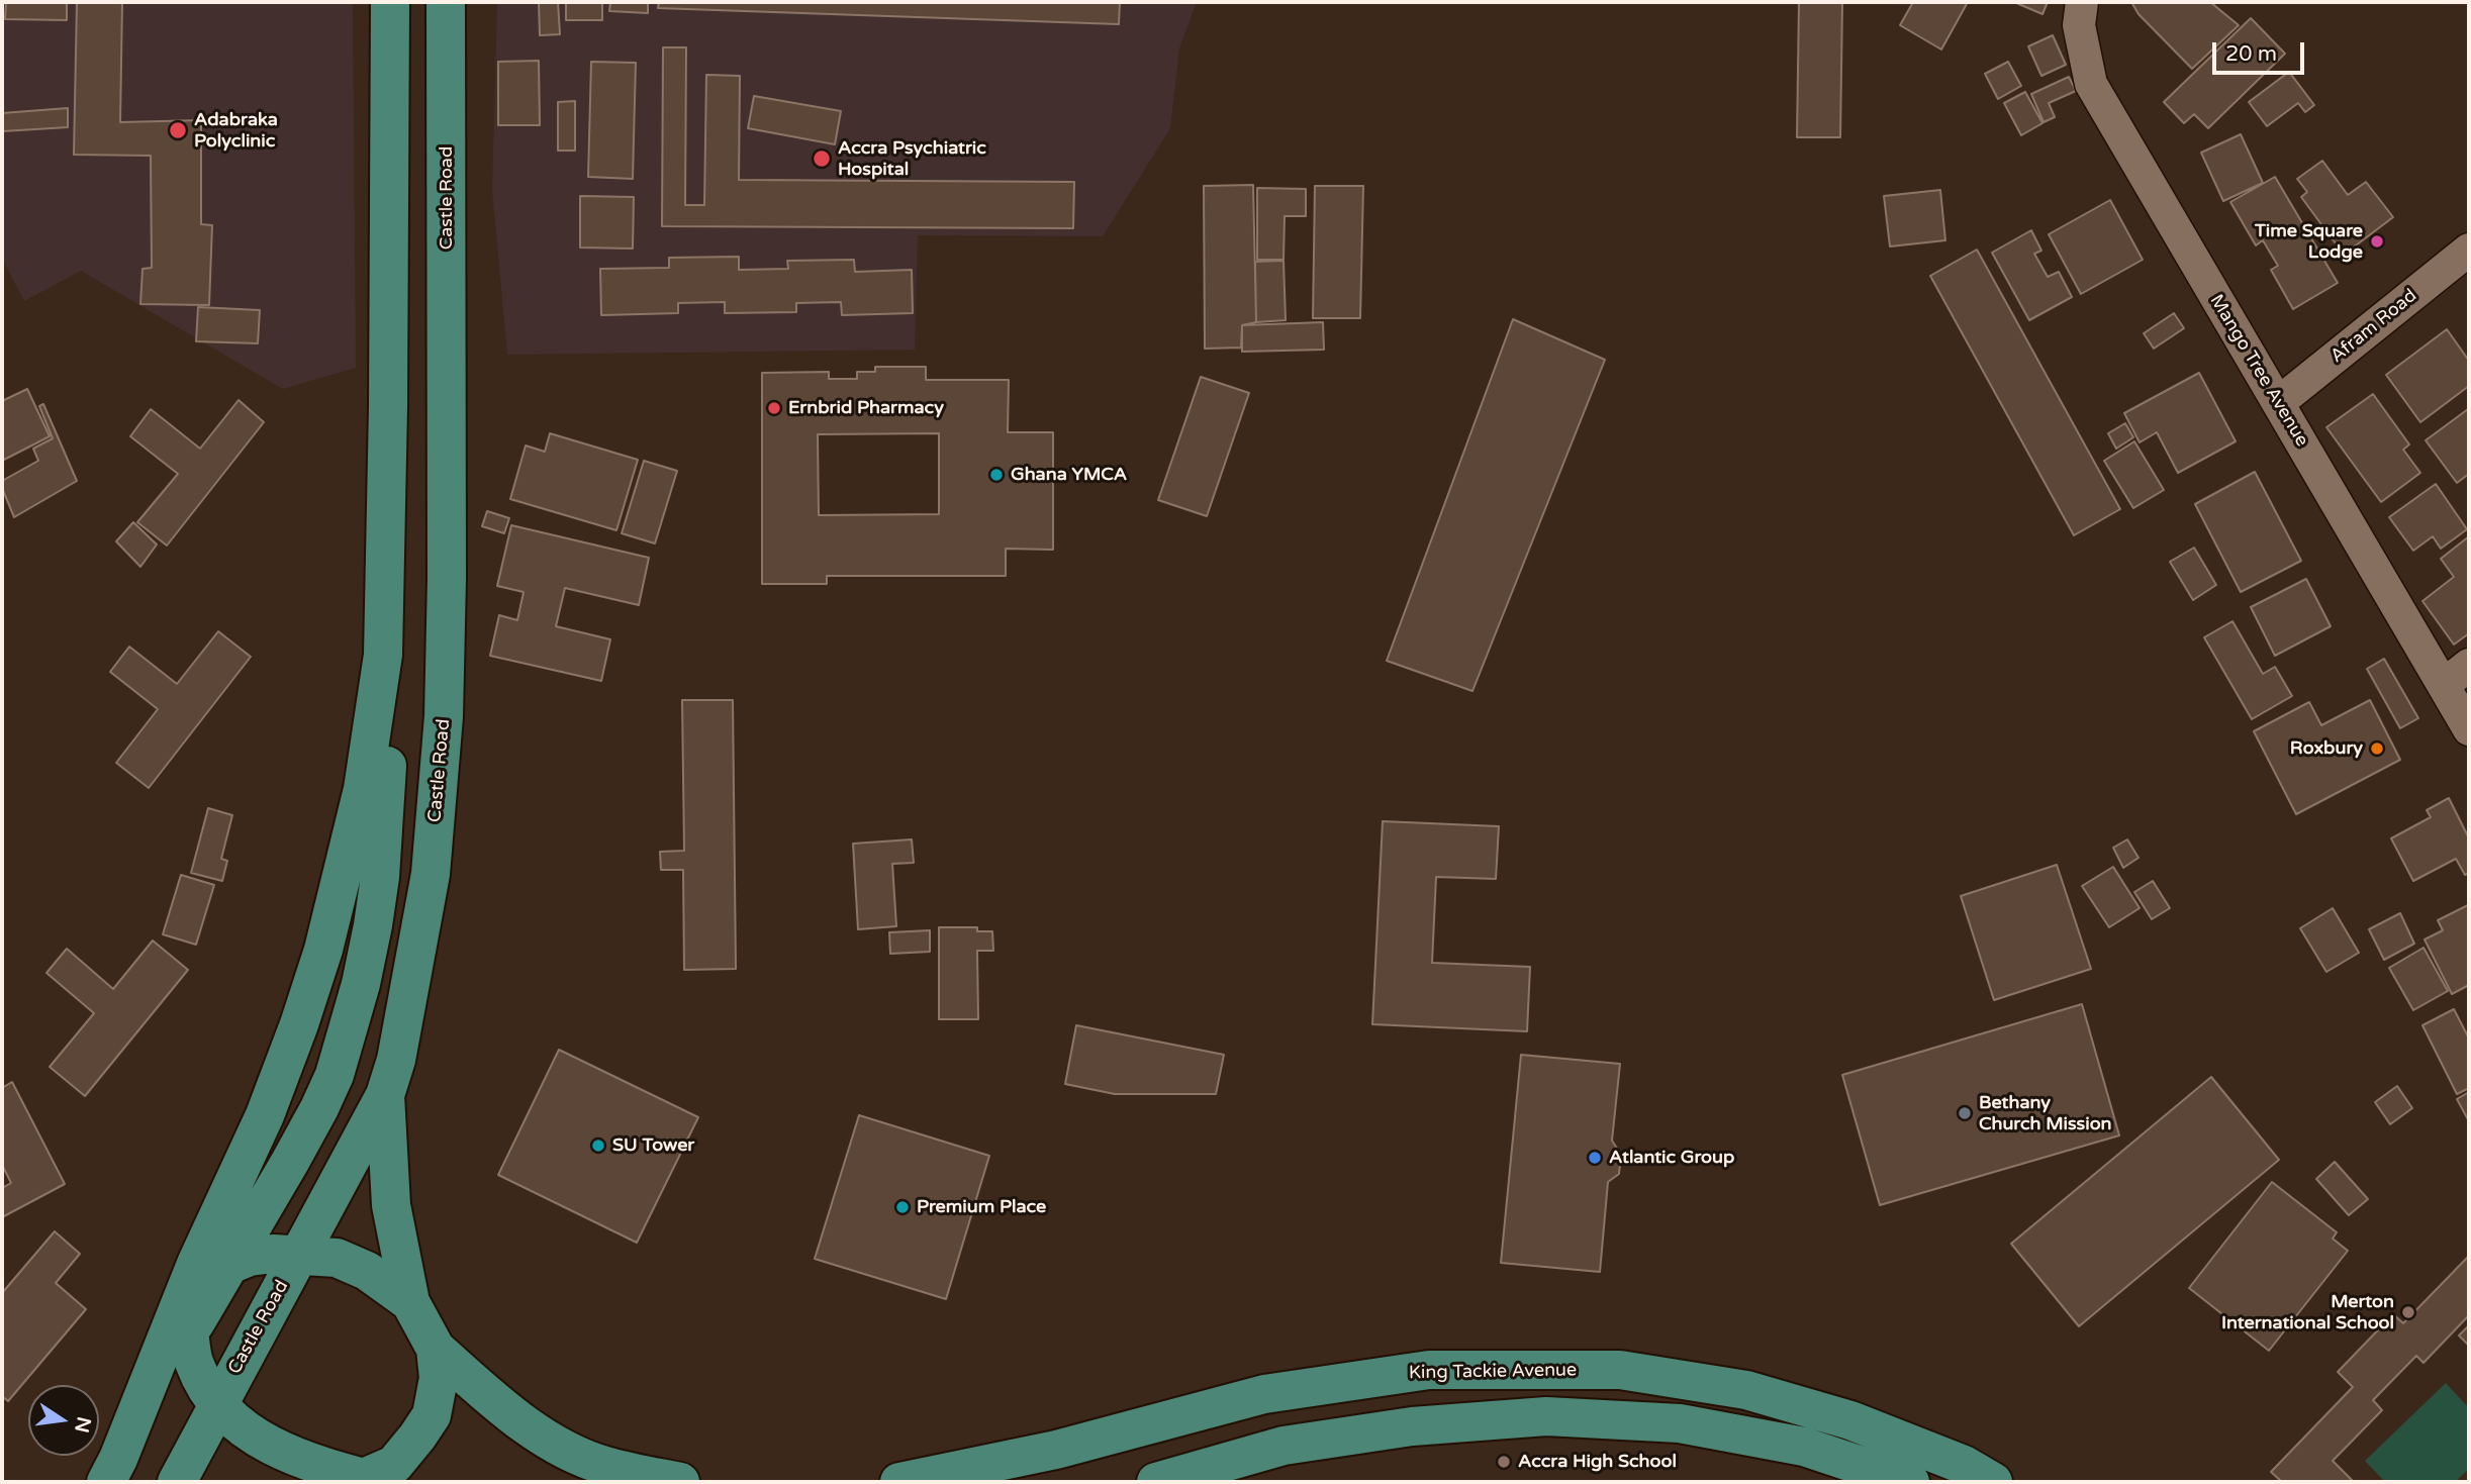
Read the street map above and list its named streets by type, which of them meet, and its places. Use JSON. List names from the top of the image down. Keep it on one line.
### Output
{"streets":{"main road":["Castle Road","King Tackie Avenue"],"street":["Afram Road","Mango Tree Avenue"]},"crossings":[["Afram Road","Mango Tree Avenue"]],"places":["Adabraka Polyclinic","Accra Psychiatric Hospital","Time Square Lodge","Ernbrid Pharmacy","Ghana YMCA","Roxbury","Bethany Church Mission","SU Tower","Atlantic Group","Premium Place","Merton International School","Accra High School"],"scale_bar":"20 m","north":"right"}
